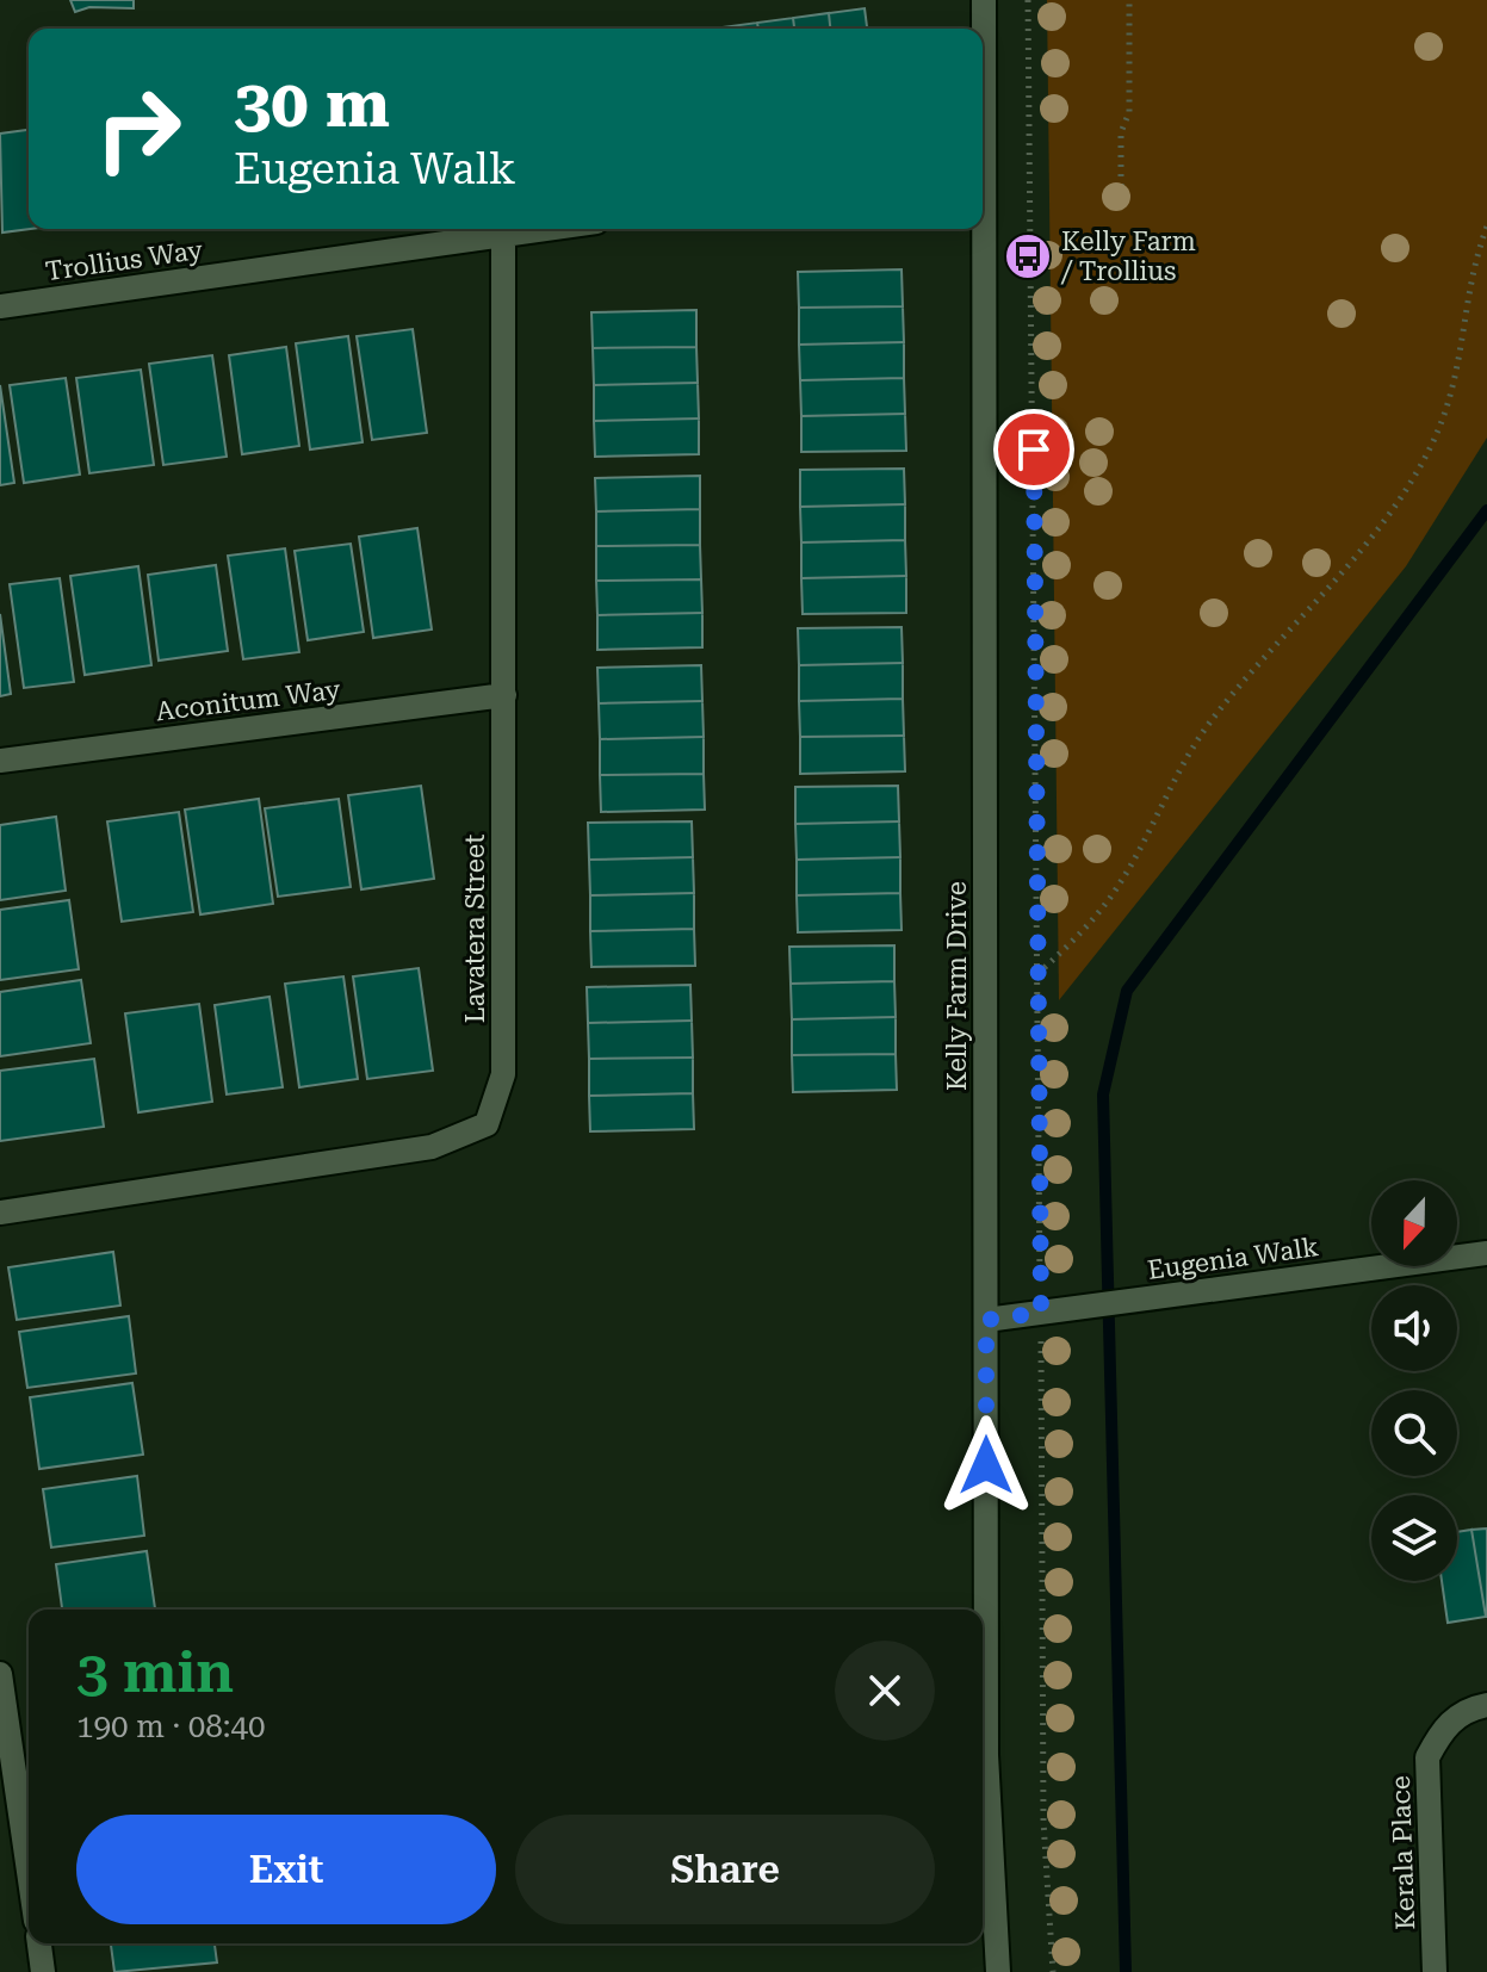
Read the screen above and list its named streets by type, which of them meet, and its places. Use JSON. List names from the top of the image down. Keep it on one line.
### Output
{"streets":{"street":["Trollius Way","Aconitum Way","Lavatera Street","Kelly Farm Drive","Eugenia Walk","Kerala Place"]},"crossings":[["Trollius Way","Lavatera Street"],["Aconitum Way","Lavatera Street"],["Kelly Farm Drive","Eugenia Walk"]],"places":{"bus stop":["Kelly Farm / Trollius"]},"north":"bottom","page":{"turn":["30 m","Eugenia Walk"],"heading":["3 min","190 m · 08:40"],"buttons":["Exit","Share"]}}
